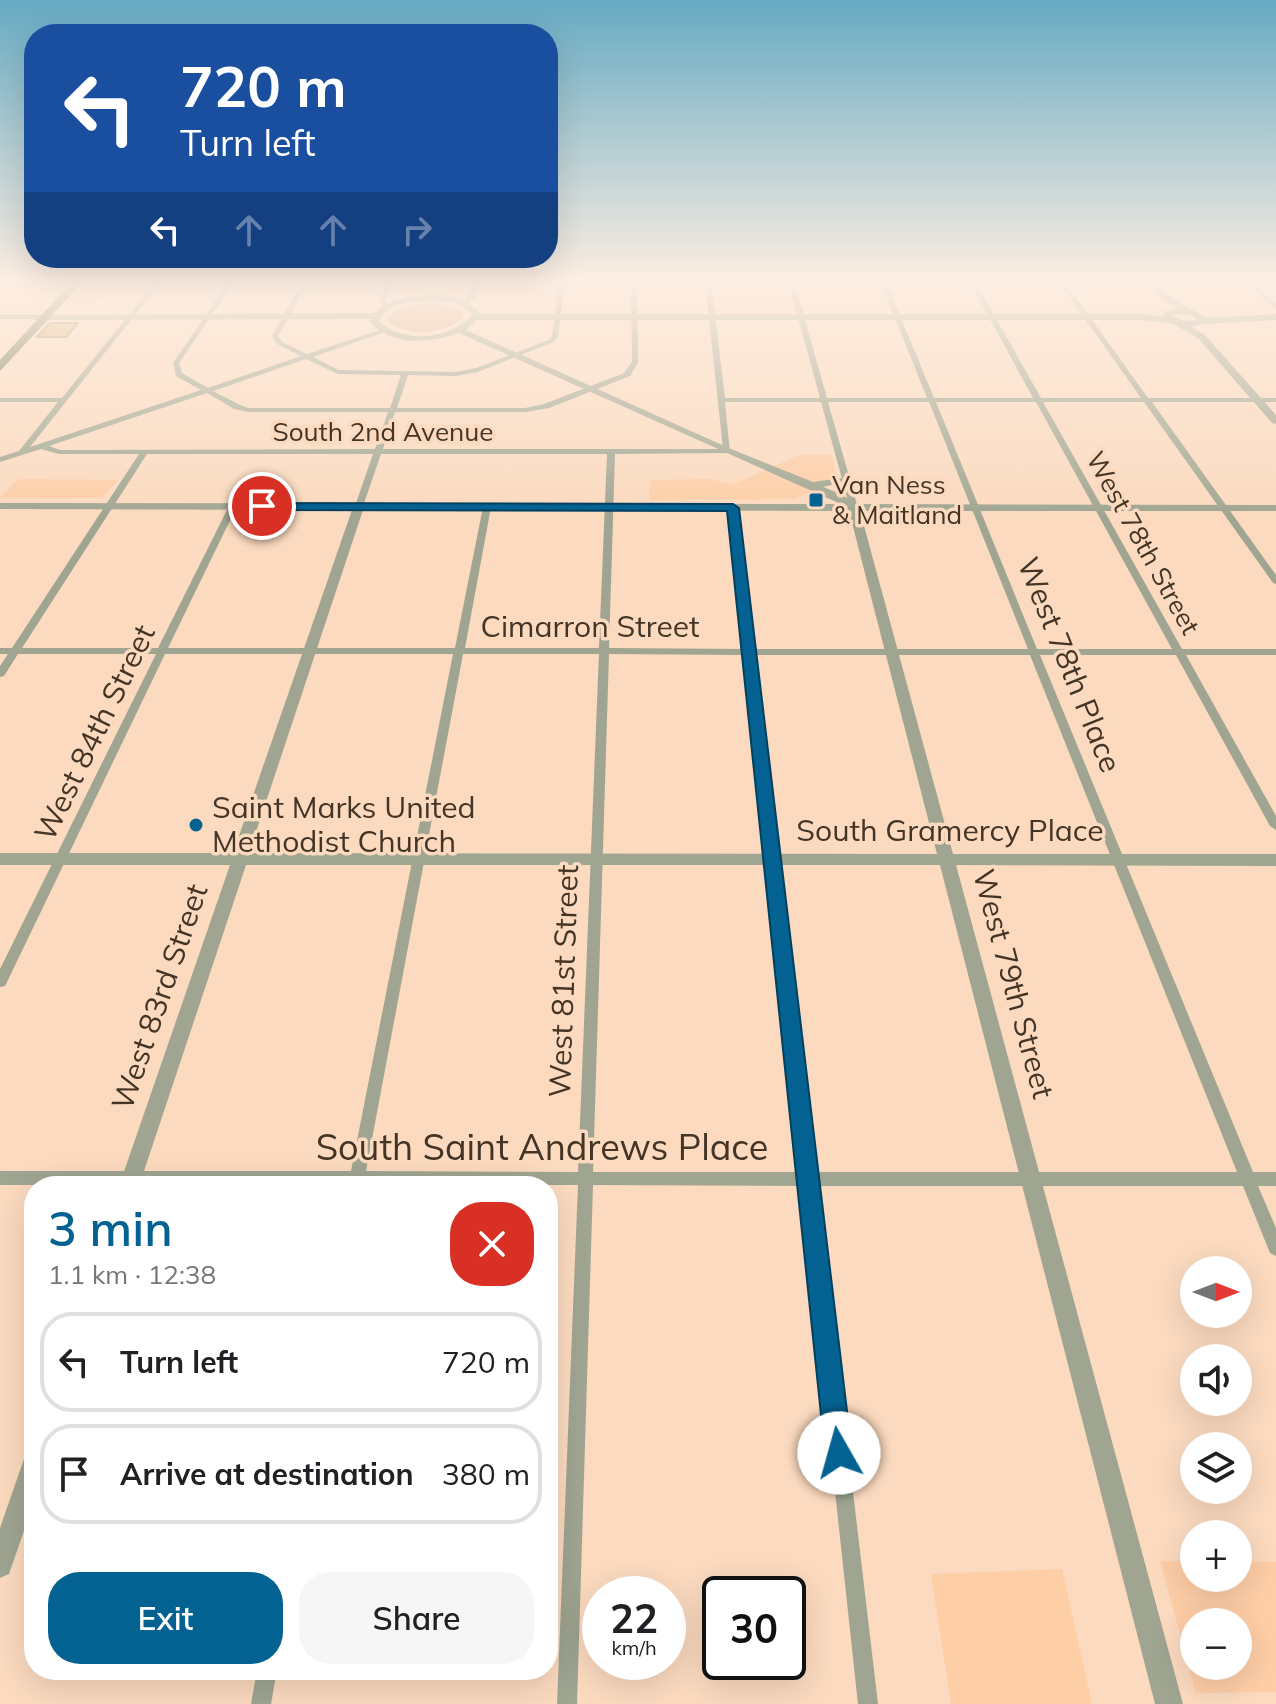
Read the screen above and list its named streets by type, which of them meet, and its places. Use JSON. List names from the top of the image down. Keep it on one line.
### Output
{"streets":{"street":["South 2nd Avenue","West 78th Street","Cimarron Street","West 78th Place","West 84th Street","South Gramercy Place","West 81st Street","West 79th Street","West 83rd Street","South Saint Andrews Place"]},"crossings":[["South 2nd Avenue","West 81st Street"],["South 2nd Avenue","West 83rd Street"],["West 78th Street","Cimarron Street"],["Cimarron Street","West 78th Place"],["Cimarron Street","West 84th Street"],["Cimarron Street","West 81st Street"],["Cimarron Street","West 79th Street"],["Cimarron Street","West 83rd Street"],["West 78th Place","South Gramercy Place"],["West 78th Place","South Saint Andrews Place"],["West 84th Street","South Gramercy Place"],["South Gramercy Place","West 81st Street"],["South Gramercy Place","West 79th Street"],["South Gramercy Place","West 83rd Street"],["West 81st Street","South Saint Andrews Place"],["West 79th Street","South Saint Andrews Place"]],"places":{"transit":["Van Ness & Maitland"],"other":["Saint Marks United Methodist Church"]},"north":"right","page":{"turn":["720 m","Turn left"],"heading":["3 min","1.1 km · 12:38"],"map_buttons":["+","−"],"list":[{"name":"Turn left","value":"720 m"},{"name":"Arrive at destination","value":"380 m"}],"buttons":["Exit","Share"],"speed":"22 km/h","limit":"30"}}
